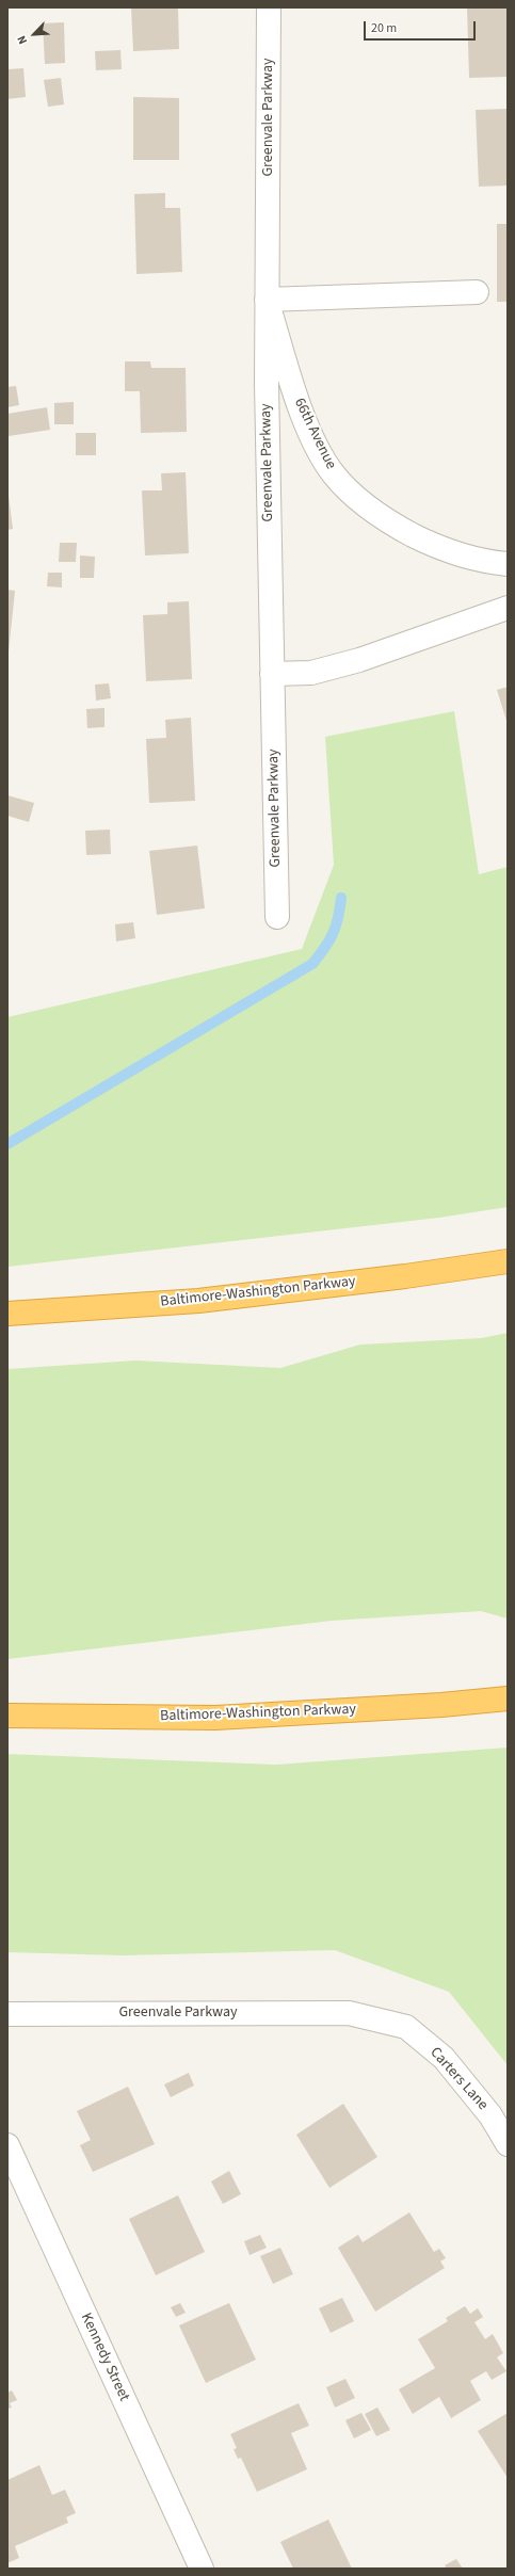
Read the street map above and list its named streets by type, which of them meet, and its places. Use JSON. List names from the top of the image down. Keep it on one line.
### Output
{"streets":{"highway":["Baltimore-Washington Parkway"],"street":["Greenvale Parkway","66th Avenue","Carters Lane","Kennedy Street"]},"crossings":[["Greenvale Parkway","66th Avenue"],["Greenvale Parkway","Carters Lane"]],"scale_bar":"20 m","north":"bottom left"}
